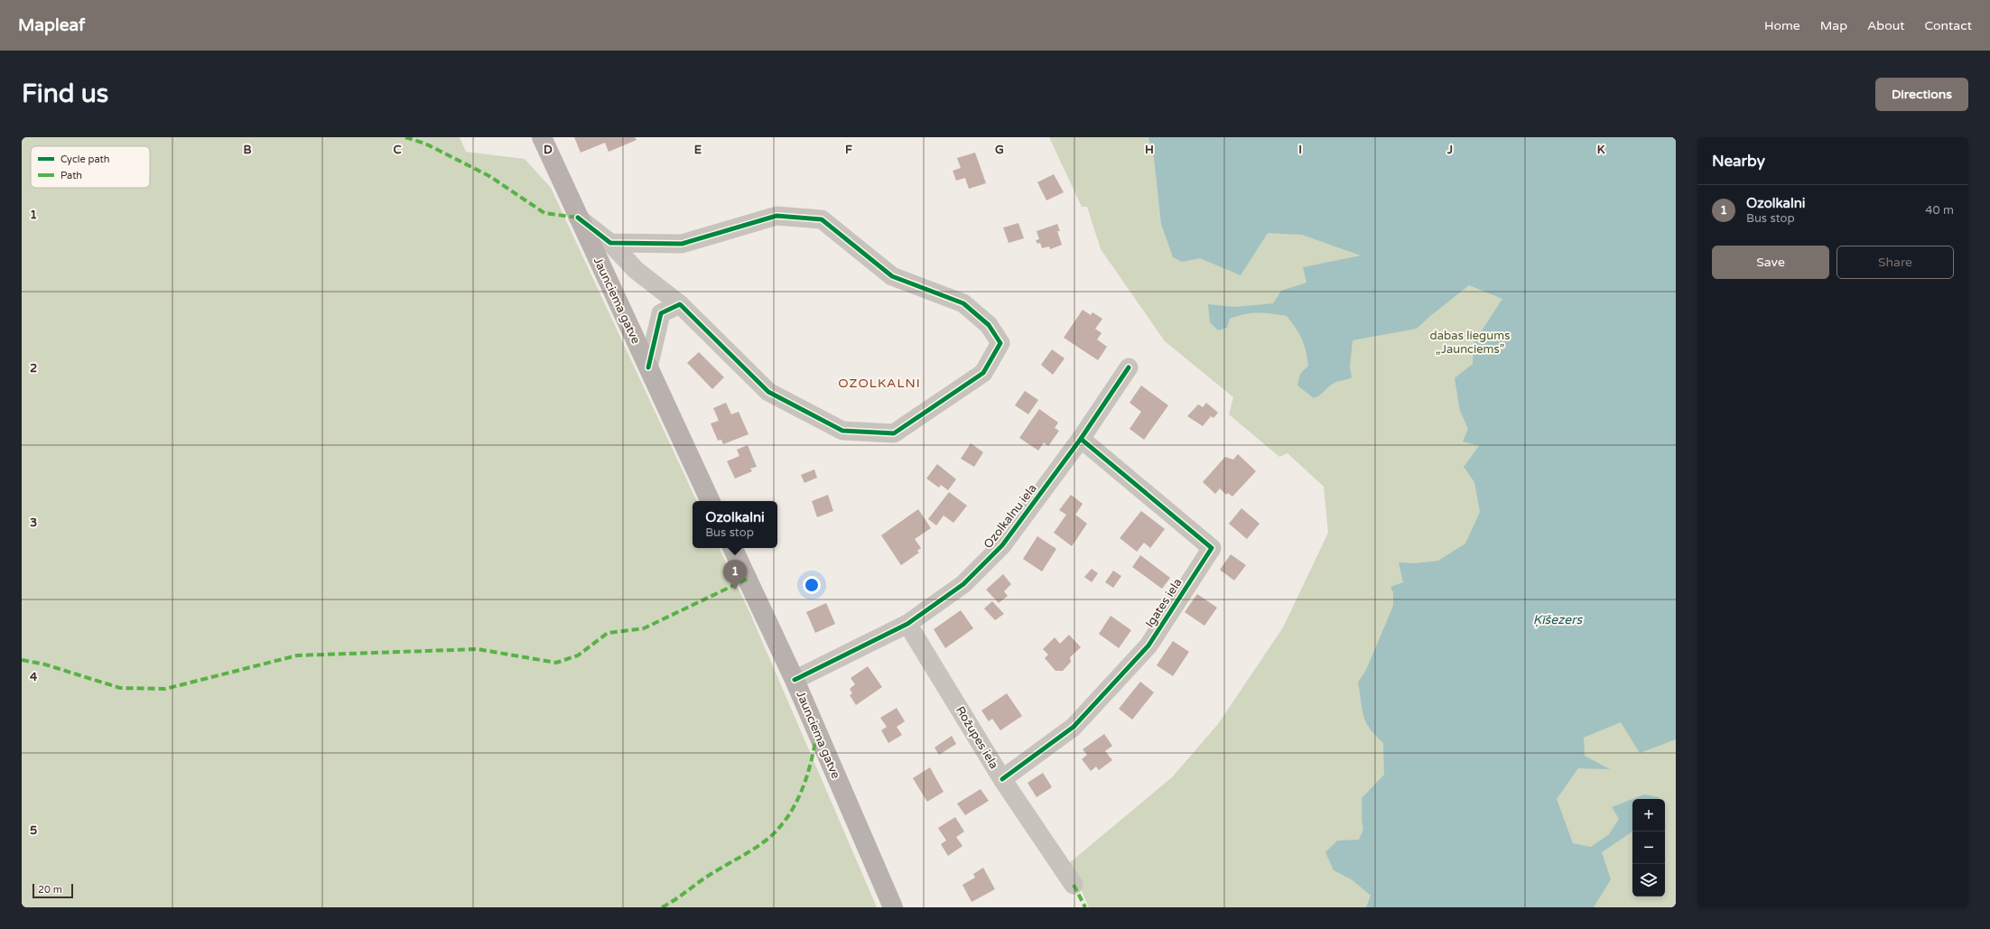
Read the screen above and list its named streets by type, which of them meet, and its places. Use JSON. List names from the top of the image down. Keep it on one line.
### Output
{"streets":{"main road":["Jaunciema gatve"],"street":["Ozolkalnu iela","Igates iela","Rožupes iela"]},"crossings":[["Jaunciema gatve","Ozolkalnu iela"],["Ozolkalnu iela","Igates iela"],["Ozolkalnu iela","Rožupes iela"],["Igates iela","Rožupes iela"]],"districts":["OZOLKALNI"],"water":["Ķīšezers"],"parks":["dabas liegums „Jaunciems”"],"legend":["Cycle path","Path"],"scale_bar":"20 m","page":{"header":"Mapleaf","nav":["Home","Map","About","Contact"],"buttons":["Directions",["Save","Share"]],"title":"Find us","heading":"Nearby","list":[{"mark":"1","name":"Ozolkalni","note":"Bus stop","value":"40 m"}],"popup":["Ozolkalni","Bus stop"],"pins":"1","map_buttons":["+","−"],"scale":"20 m"},"grid":{"columns":["B","C","D","E","F","G","H","I","J","K"],"rows":["1","2","3","4","5"]}}
